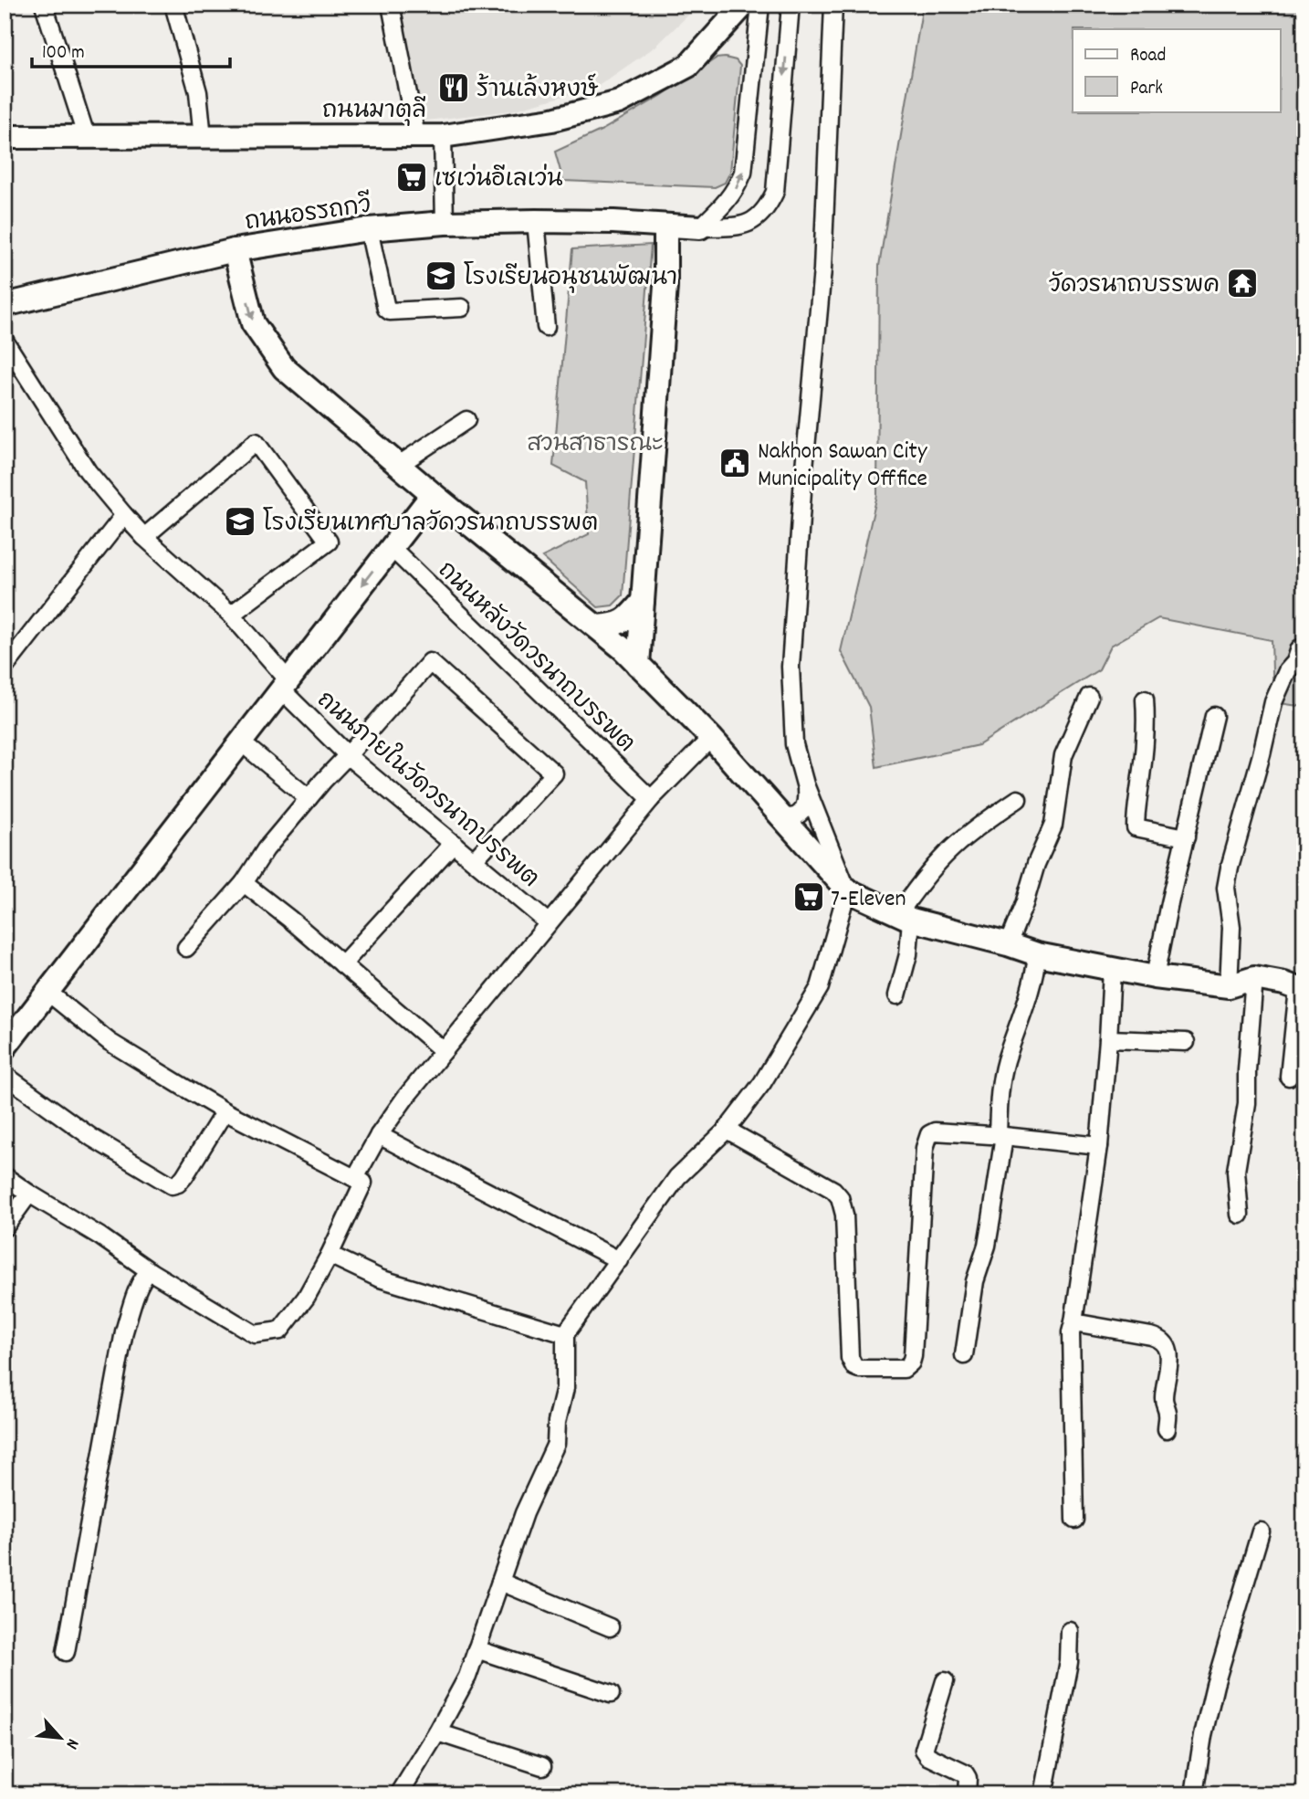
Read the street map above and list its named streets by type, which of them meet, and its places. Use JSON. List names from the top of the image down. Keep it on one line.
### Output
{"streets":{"street":["ถนนมาตุลี","ถนนอรรถกวี","ถนนหลังวัดวรนาถบรรพต","ถนนภายในวัดวรนาถบรรพต"]},"parks":["สวนสาธารณะ"],"places":{"restaurant":["ร้านเล้งหงษ์"],"supermarket":["เซเว่นอีเลเว่น","7-Eleven"],"school or university":["โรงเรียนอนุชนพัฒนา","โรงเรียนเทศบาลวัดวรนาถบรรพต"],"temple":["วัดวรนาถบรรพค"],"public building":["Nakhon Sawan City Municipality Offfice"]},"legend":["Road","Park"],"scale_bar":"100 m","north":"bottom right"}
